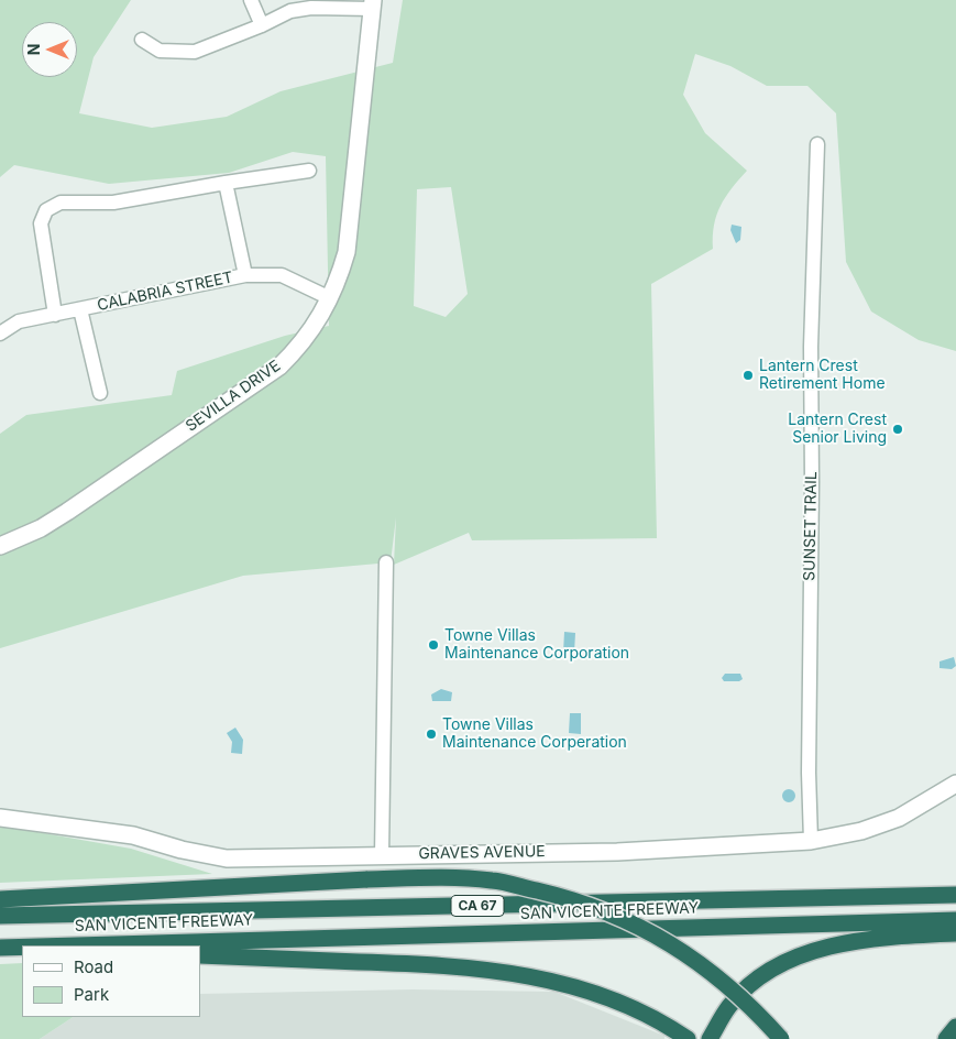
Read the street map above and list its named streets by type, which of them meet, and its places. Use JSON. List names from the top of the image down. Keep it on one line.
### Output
{"streets":{"highway":["CA 67","SAN VICENTE FREEWAY"],"street":["CALABRIA STREET","SEVILLA DRIVE","SUNSET TRAIL","GRAVES AVENUE"]},"crossings":[["CALABRIA STREET","SEVILLA DRIVE"],["SUNSET TRAIL","GRAVES AVENUE"]],"places":["Lantern Crest Retirement Home","Lantern Crest Senior Living","Towne Villas Maintenance Corporation","Towne Villas Maintenance Corperation"],"legend":["Road","Park"],"north":"left"}
